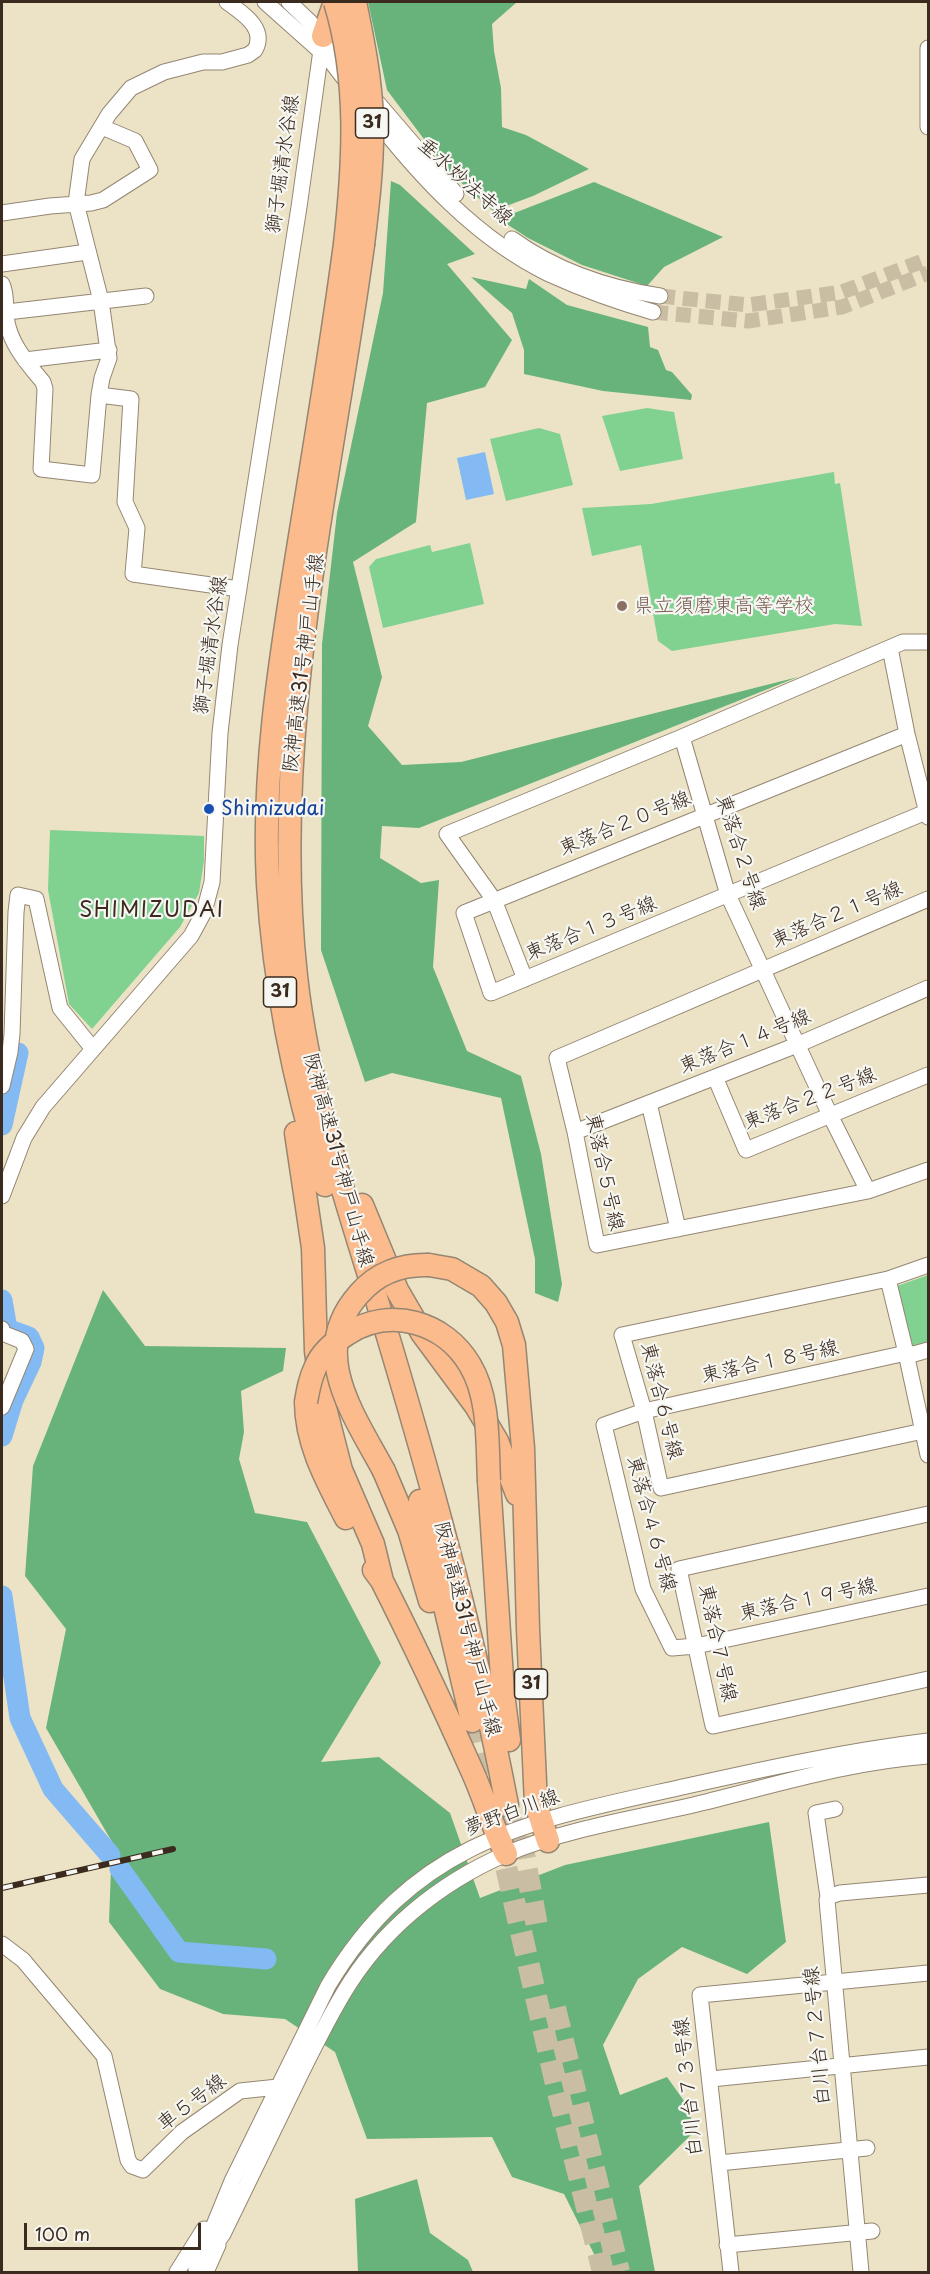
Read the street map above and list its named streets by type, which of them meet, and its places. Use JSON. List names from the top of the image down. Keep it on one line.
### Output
{"streets":{"highway":["31","阪神高速31号神戸山手線"],"street":["獅子堀清水谷線","垂水妙法寺線","東落合２０号線","東落合２号線","東落合２１号線","東落合１３号線","東落合１４号線","東落合２２号線","東落合５号線","東落合１８号線","東落合６号線","東落合４６号線","東落合１９号線","東落合７号線","夢野白川線","白川台７２号線","白川台７３号線","車５号線"]},"crossings":[["31","獅子堀清水谷線"],["31","垂水妙法寺線"],["31","阪神高速31号神戸山手線"],["31","夢野白川線"],["獅子堀清水谷線","垂水妙法寺線"],["東落合２０号線","東落合２号線"],["東落合２０号線","東落合１３号線"],["東落合２号線","東落合２１号線"],["東落合２号線","東落合１３号線"],["東落合２号線","東落合１４号線"],["東落合２号線","東落合２２号線"],["東落合２号線","東落合５号線"],["東落合２１号線","東落合５号線"],["東落合１４号線","東落合２２号線"],["東落合１４号線","東落合５号線"],["東落合１８号線","東落合６号線"],["東落合１８号線","東落合４６号線"],["東落合６号線","東落合４６号線"],["東落合４６号線","東落合１９号線"],["東落合４６号線","東落合７号線"],["東落合１９号線","東落合７号線"],["夢野白川線","車５号線"],["白川台７２号線","白川台７３号線"]],"districts":["SHIMIZUDAI"],"places":["県立須磨東高等学校","Shimizudai"],"scale_bar":"100 m"}
